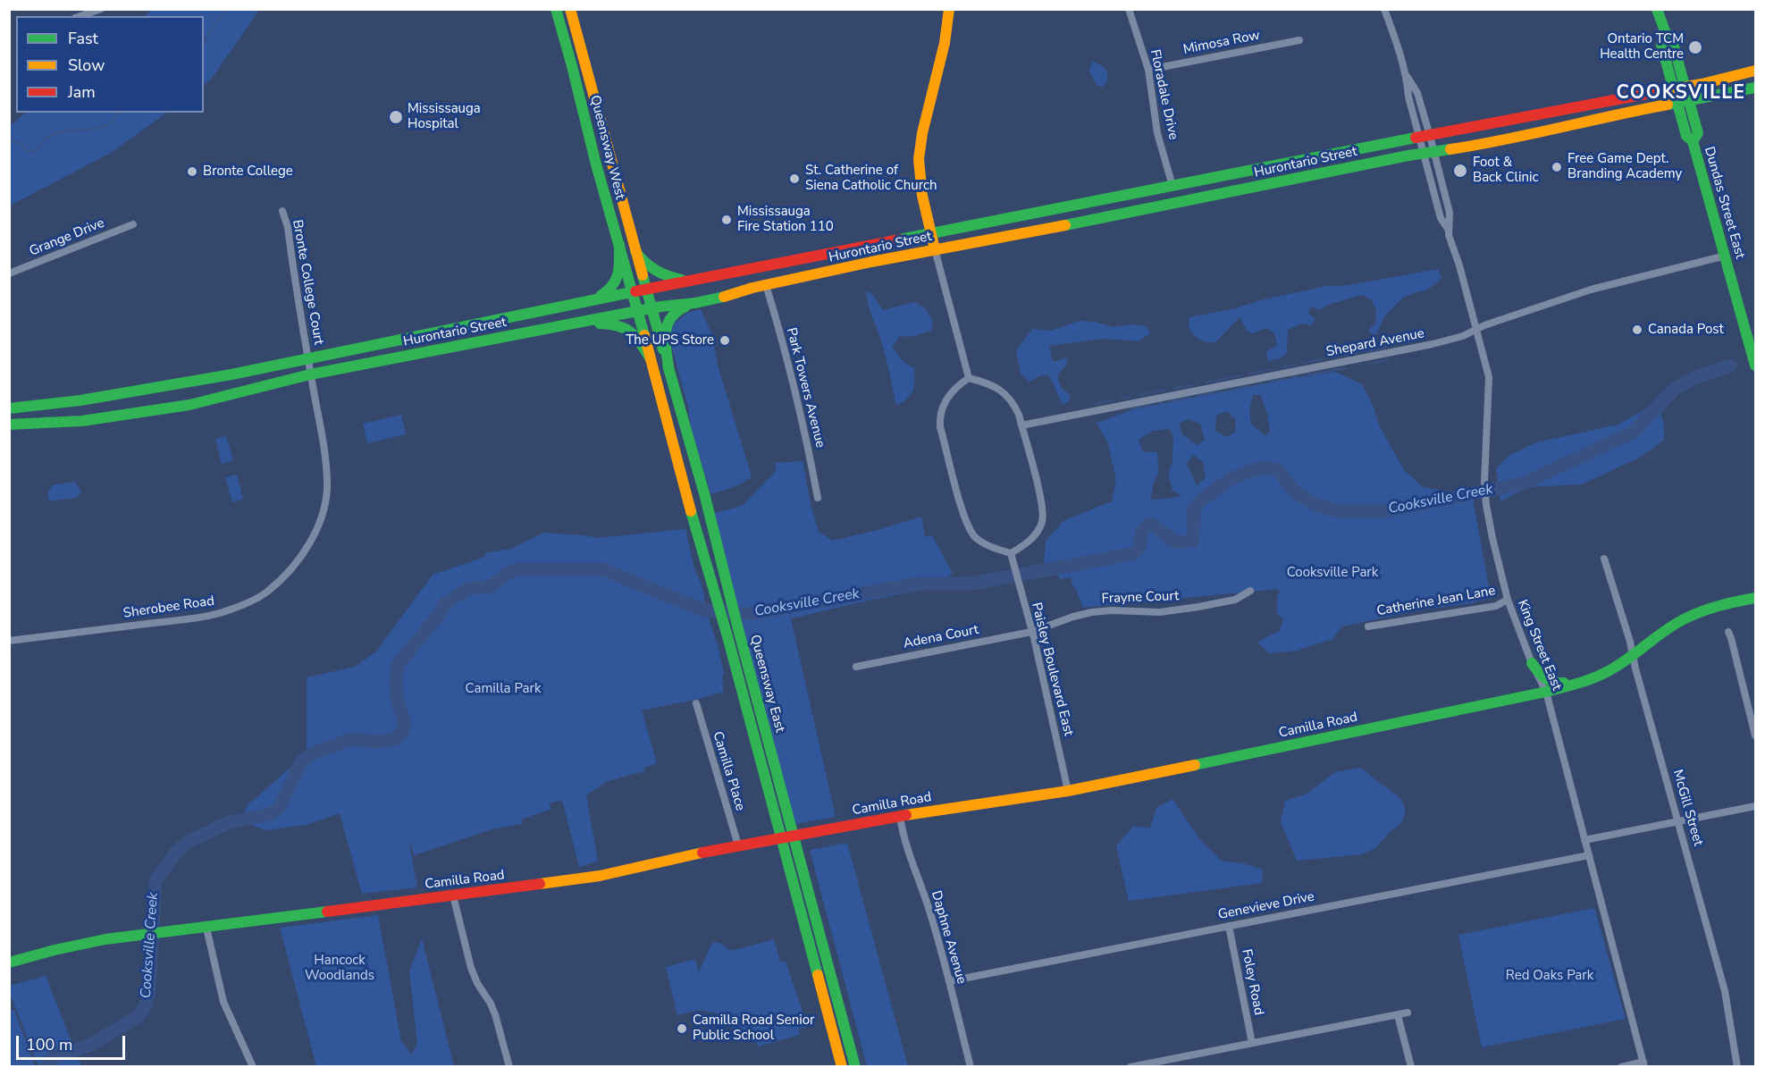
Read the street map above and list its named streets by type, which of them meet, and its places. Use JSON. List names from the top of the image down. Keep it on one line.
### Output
{"streets":{"main road":["Queensway West","Hurontario Street","Dundas Street East","Queensway East","Camilla Road"],"street":["Mimosa Row","Floradale Drive","Grange Drive","Bronte College Court","Shepard Avenue","Park Towers Avenue","Frayne Court","Catherine Jean Lane","Sherobee Road","Adena Court","King Street East","Paisley Boulevard East","Camilla Place","McGill Street","Genevieve Drive","Daphne Avenue","Foley Road"]},"crossings":[["Mimosa Row","Floradale Drive"],["Floradale Drive","Hurontario Street"],["Queensway West","Hurontario Street"],["Queensway West","Queensway East"],["Hurontario Street","Dundas Street East"],["Hurontario Street","Bronte College Court"],["Hurontario Street","Park Towers Avenue"],["Hurontario Street","Sherobee Road"],["Hurontario Street","King Street East"],["Hurontario Street","Queensway East"],["Dundas Street East","Shepard Avenue"],["Bronte College Court","Sherobee Road"],["Shepard Avenue","King Street East"],["Frayne Court","Adena Court"],["Frayne Court","Paisley Boulevard East"],["Catherine Jean Lane","King Street East"],["Adena Court","Paisley Boulevard East"],["King Street East","Camilla Road"],["King Street East","Genevieve Drive"],["Paisley Boulevard East","Camilla Road"],["Queensway East","Camilla Road"],["Camilla Road","Camilla Place"],["Camilla Road","McGill Street"],["Camilla Road","Daphne Avenue"],["Genevieve Drive","Daphne Avenue"],["Genevieve Drive","Foley Road"]],"districts":["COOKSVILLE"],"water":["Cooksville Creek"],"parks":["Cooksville Park","Camilla Park","Hancock Woodlands","Red Oaks Park"],"places":["Ontario TCM Health Centre","Mississauga Hospital","Free Game Dept. Branding Academy","Foot & Back Clinic","Bronte College","St. Catherine of Siena Catholic Church","Mississauga Fire Station 110","Canada Post","The UPS Store","Camilla Road Senior Public School"],"legend":["Fast","Slow","Jam"],"scale_bar":"100 m"}
